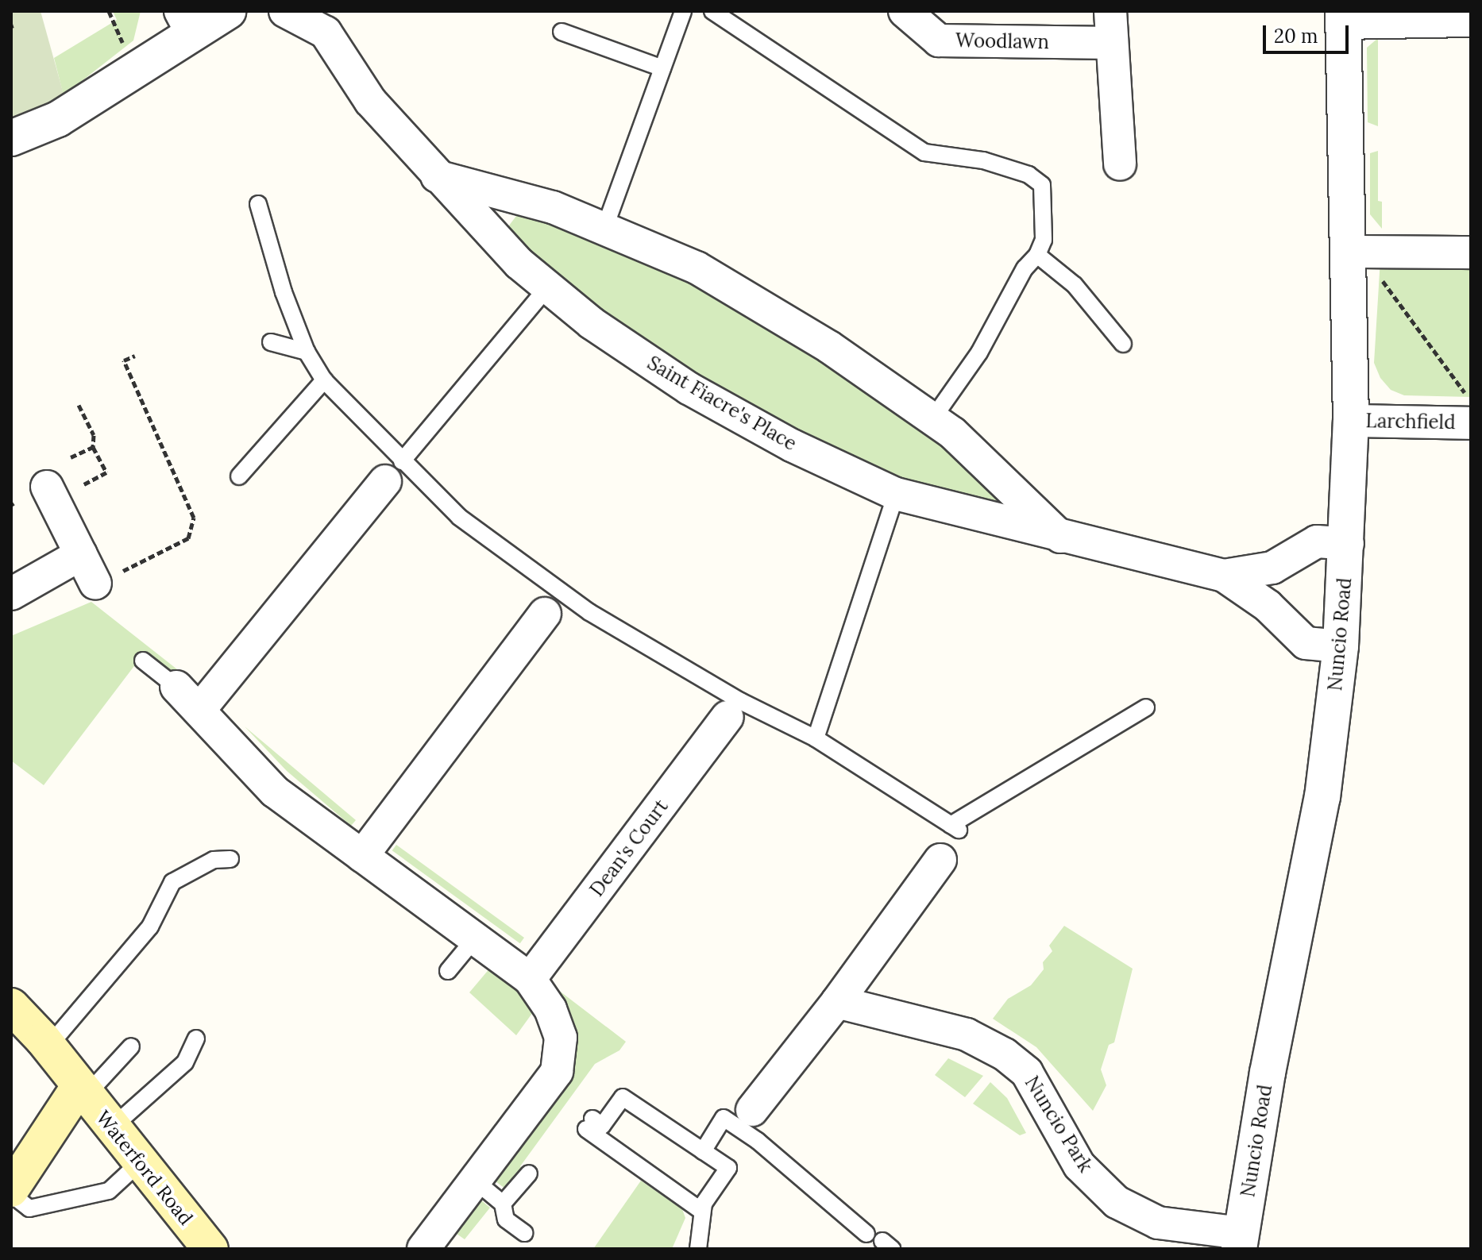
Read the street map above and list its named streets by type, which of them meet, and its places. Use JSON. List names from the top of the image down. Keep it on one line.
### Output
{"streets":{"main road":["Waterford Road"],"street":["Woodlawn","Saint Fiacre's Place","Larchfield","Nuncio Road","Dean's Court","Nuncio Park"]},"crossings":[["Saint Fiacre's Place","Nuncio Road"],["Larchfield","Nuncio Road"],["Nuncio Road","Nuncio Park"]],"scale_bar":"20 m"}
